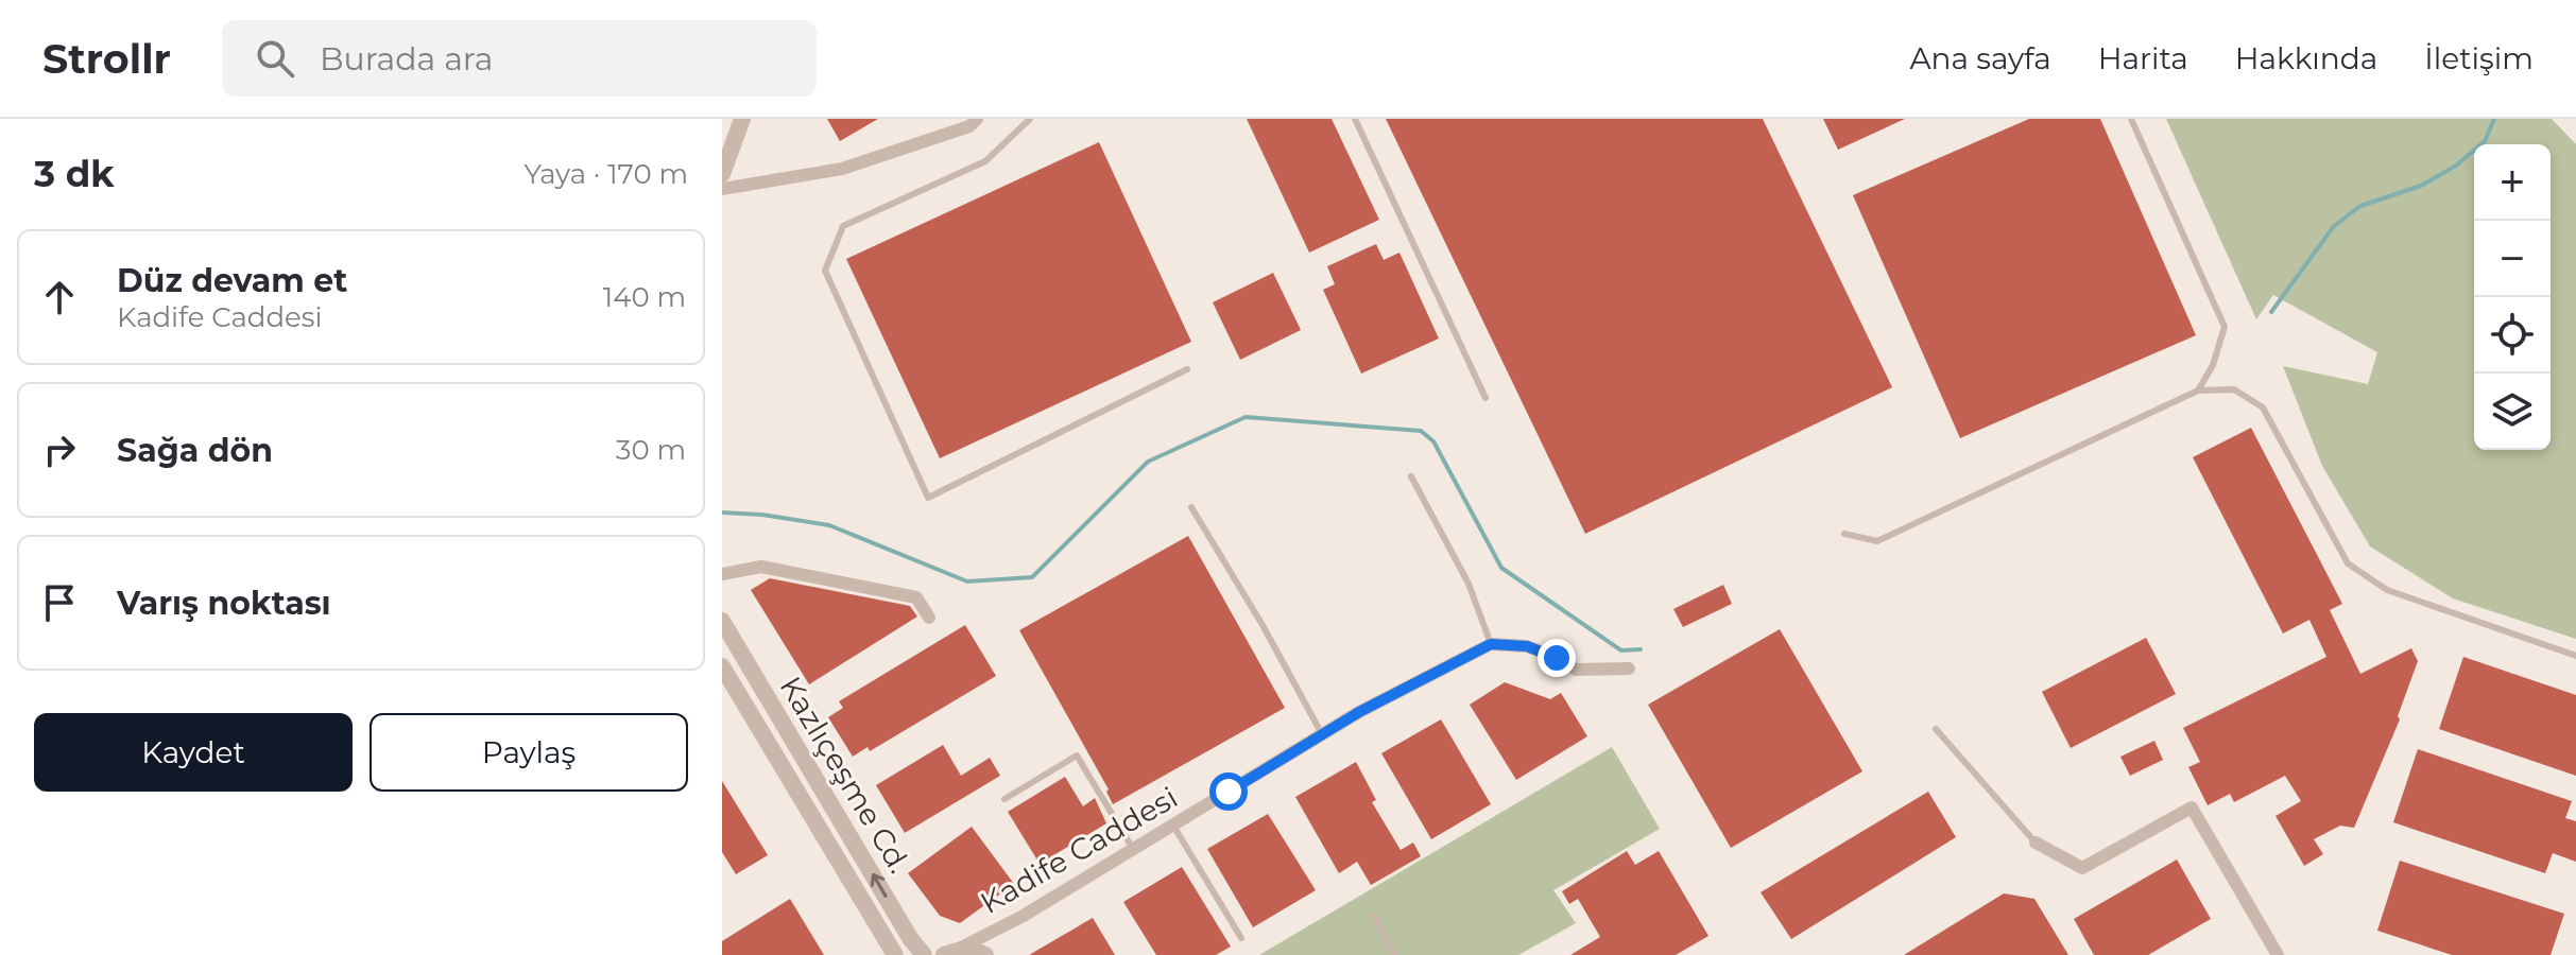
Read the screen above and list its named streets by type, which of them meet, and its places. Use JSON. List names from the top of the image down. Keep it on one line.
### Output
{"streets":{"street":["Kazlıçeşme Cd.","Kadife Caddesi"]},"page":{"header":"Strollr","search":"Burada ara","nav":["Ana sayfa","Harita","Hakkında","İletişim"],"heading":["3 dk","Yaya · 170 m"],"map_buttons":["+","−"],"list":[["Düz devam et","Kadife Caddesi","140 m"],["Sağa dön","30 m"],"Varış noktası"],"buttons":["Kaydet","Paylaş"]}}
